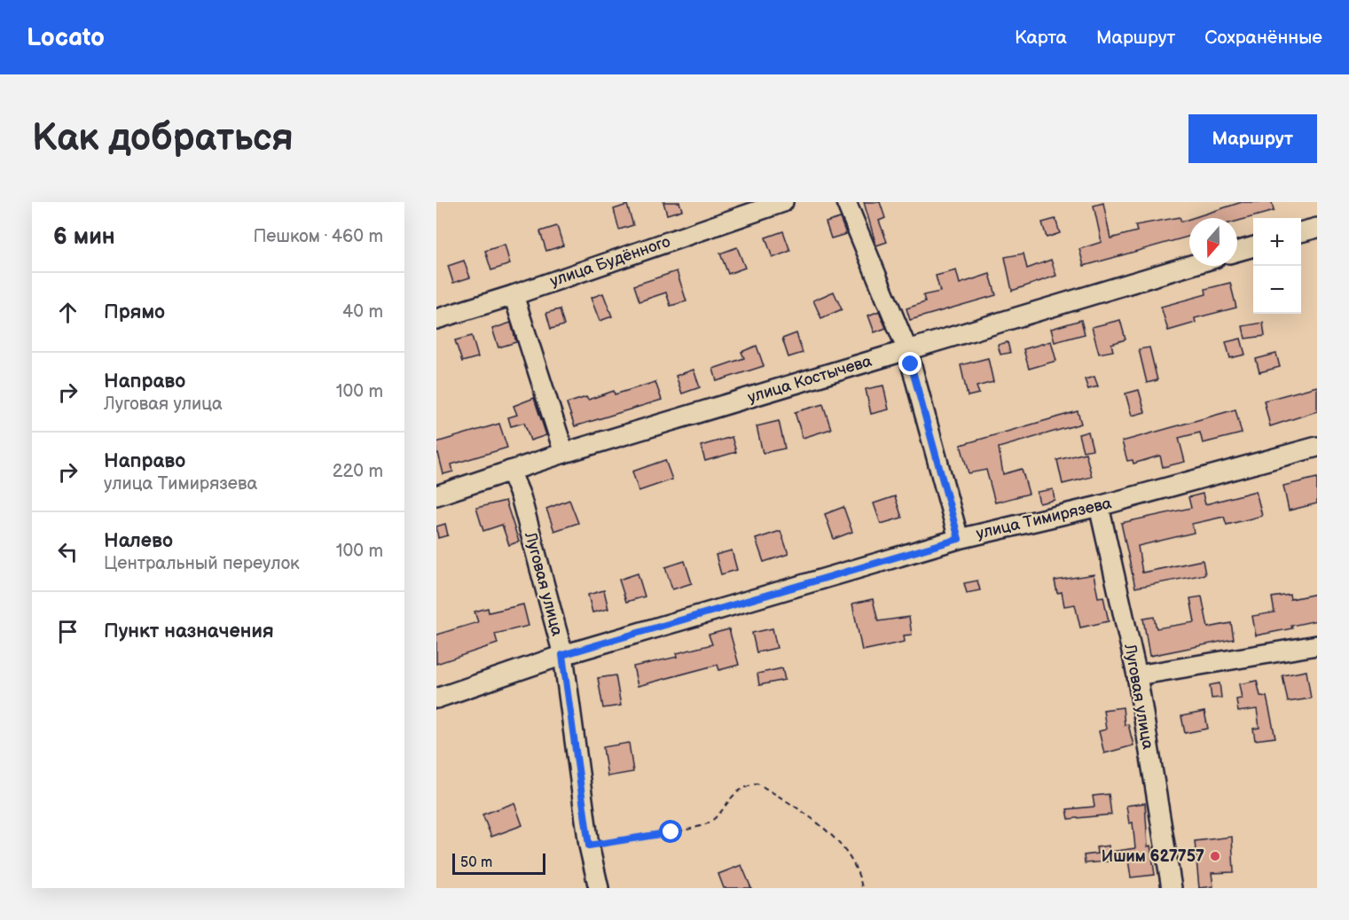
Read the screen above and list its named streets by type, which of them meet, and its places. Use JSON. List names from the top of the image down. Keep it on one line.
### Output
{"streets":{"street":["улица Будённого","улица Костычева","улица Тимирязева","Луговая улица"]},"crossings":[["улица Костычева","Луговая улица"],["улица Тимирязева","Луговая улица"]],"places":["Ишим 627757"],"scale_bar":"50 m","north":"bottom","page":{"header":"Locato","nav":["Карта","Маршрут","Сохранённые"],"buttons":"Маршрут","title":"Как добраться","heading":["6 мин","Пешком · 460 m"],"map_buttons":["+","−"],"list":[["Прямо","40 m"],["Направо","Луговая улица","100 m"],["Направо","улица Тимирязева","220 m"],["Налево","Центральный переулок","100 m"],"Пункт назначения"],"scale":"50 m"}}
